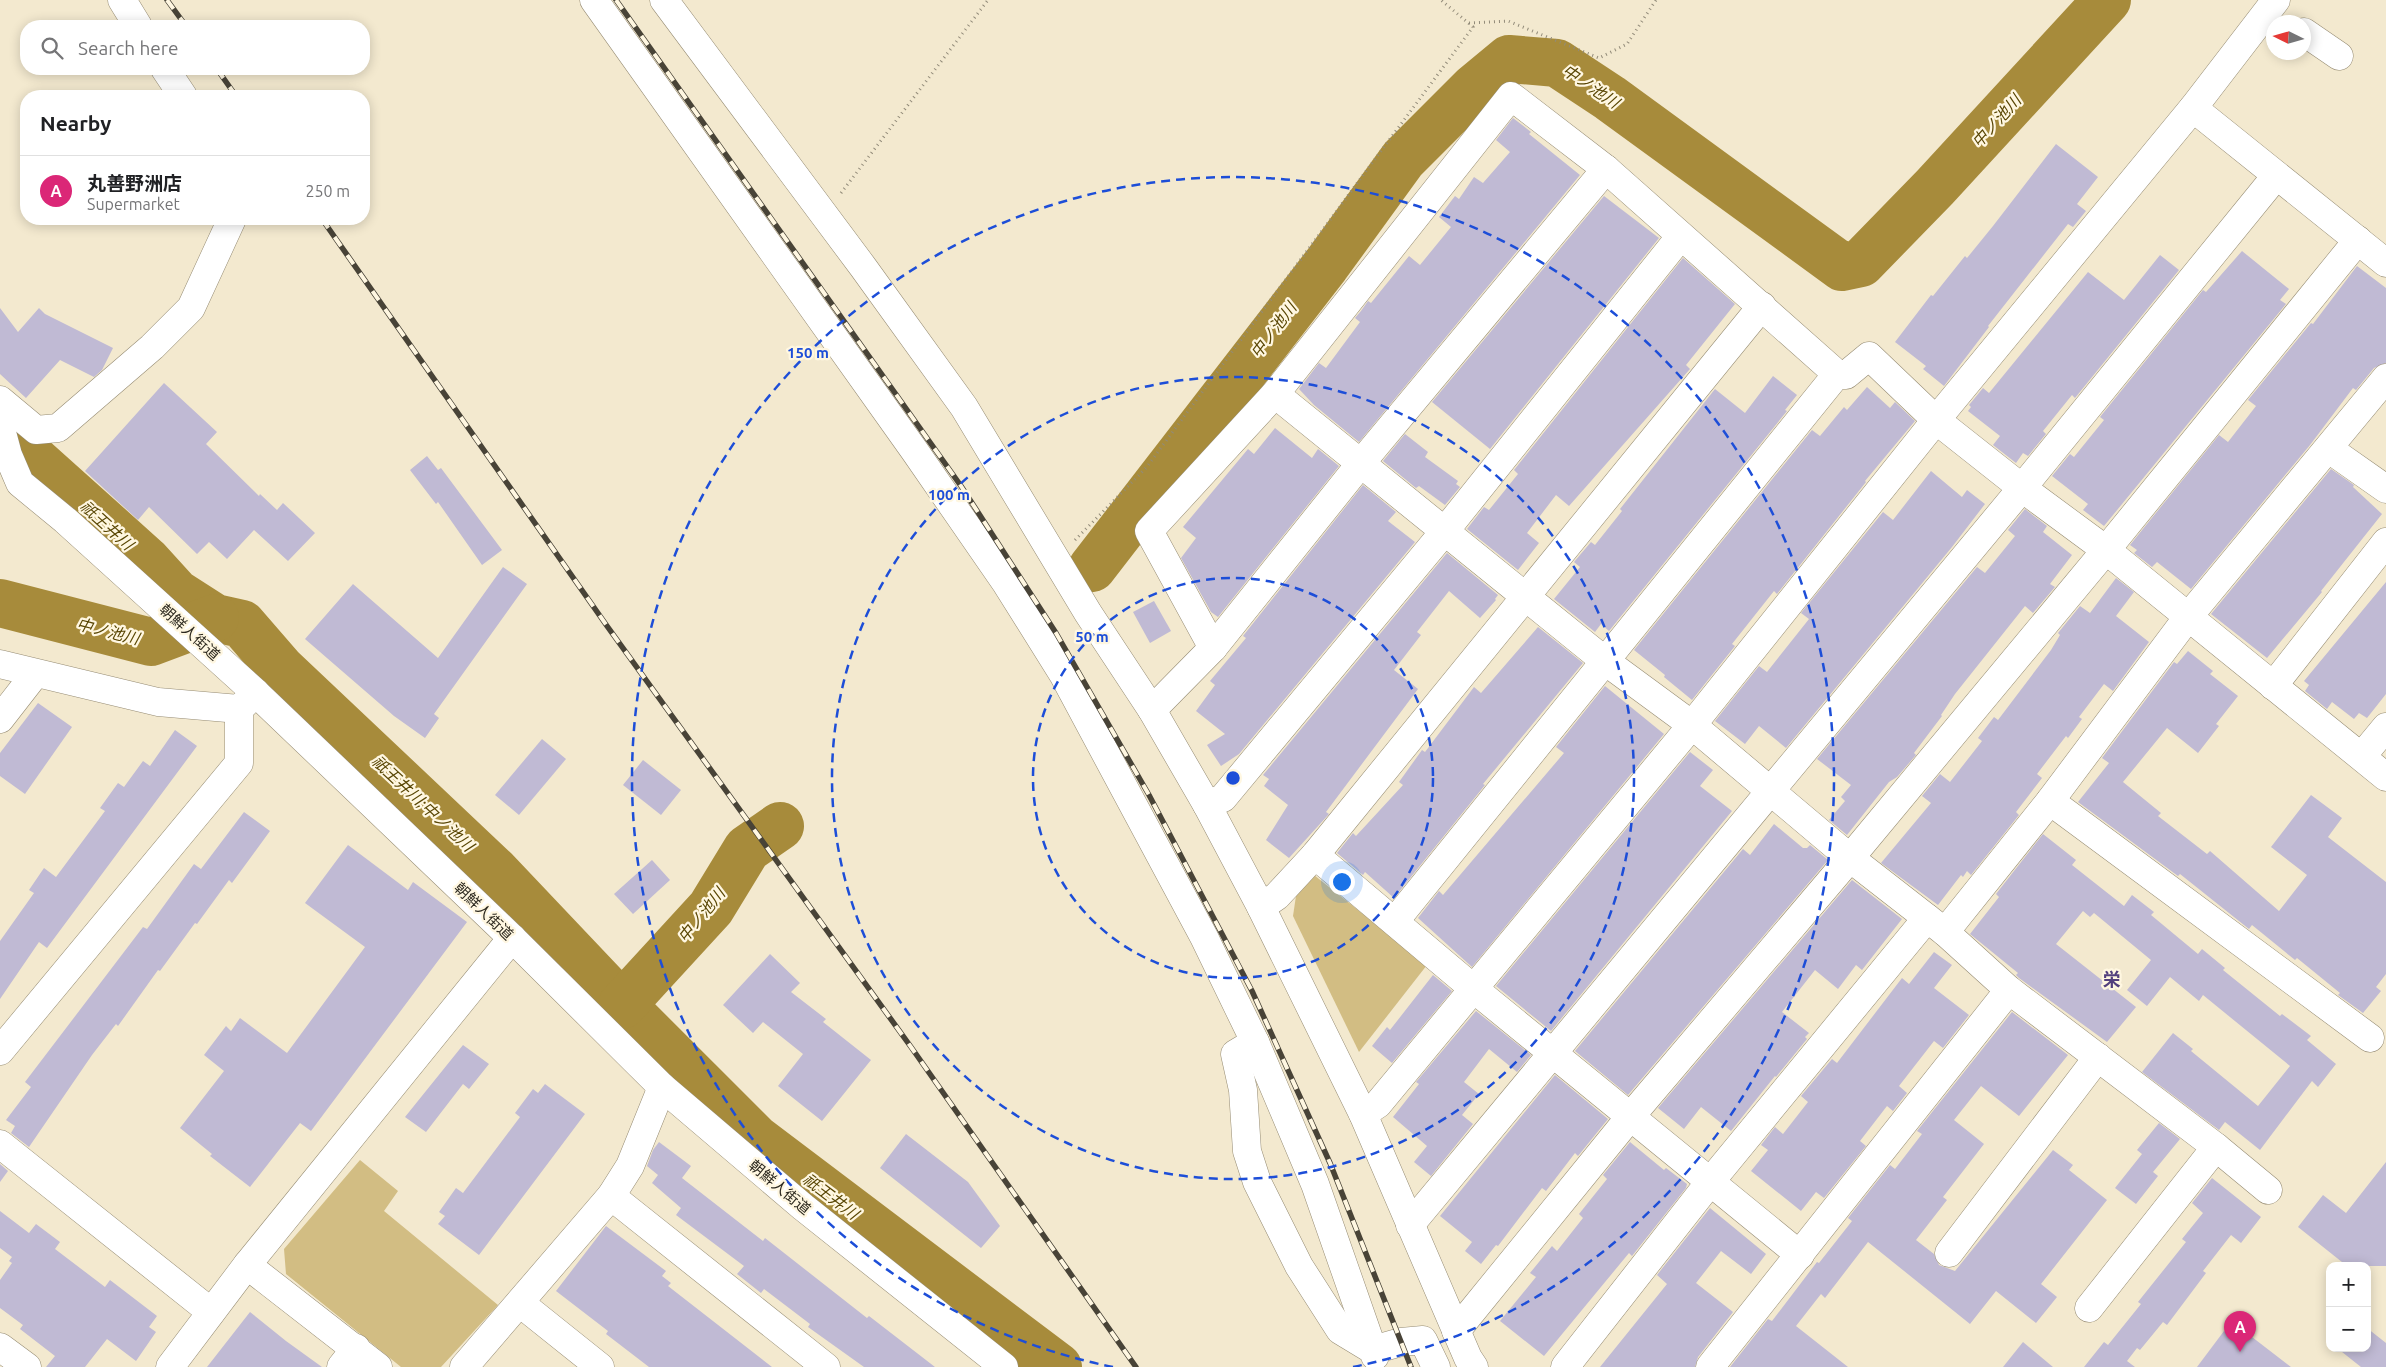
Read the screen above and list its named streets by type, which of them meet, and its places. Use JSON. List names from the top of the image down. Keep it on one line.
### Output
{"streets":{"street":["朝鮮人街道"]},"districts":["栄"],"water":["中ノ池川","祇王井川","祇王井川;中ノ池川"],"north":"left","page":{"search":"Search here","heading":"Nearby","list":[{"mark":"A","name":"丸善野洲店","note":"Supermarket","value":"250 m"}],"map_buttons":["+","−"],"pins":"A"},"rings":["150 m","100 m","50 m"]}
